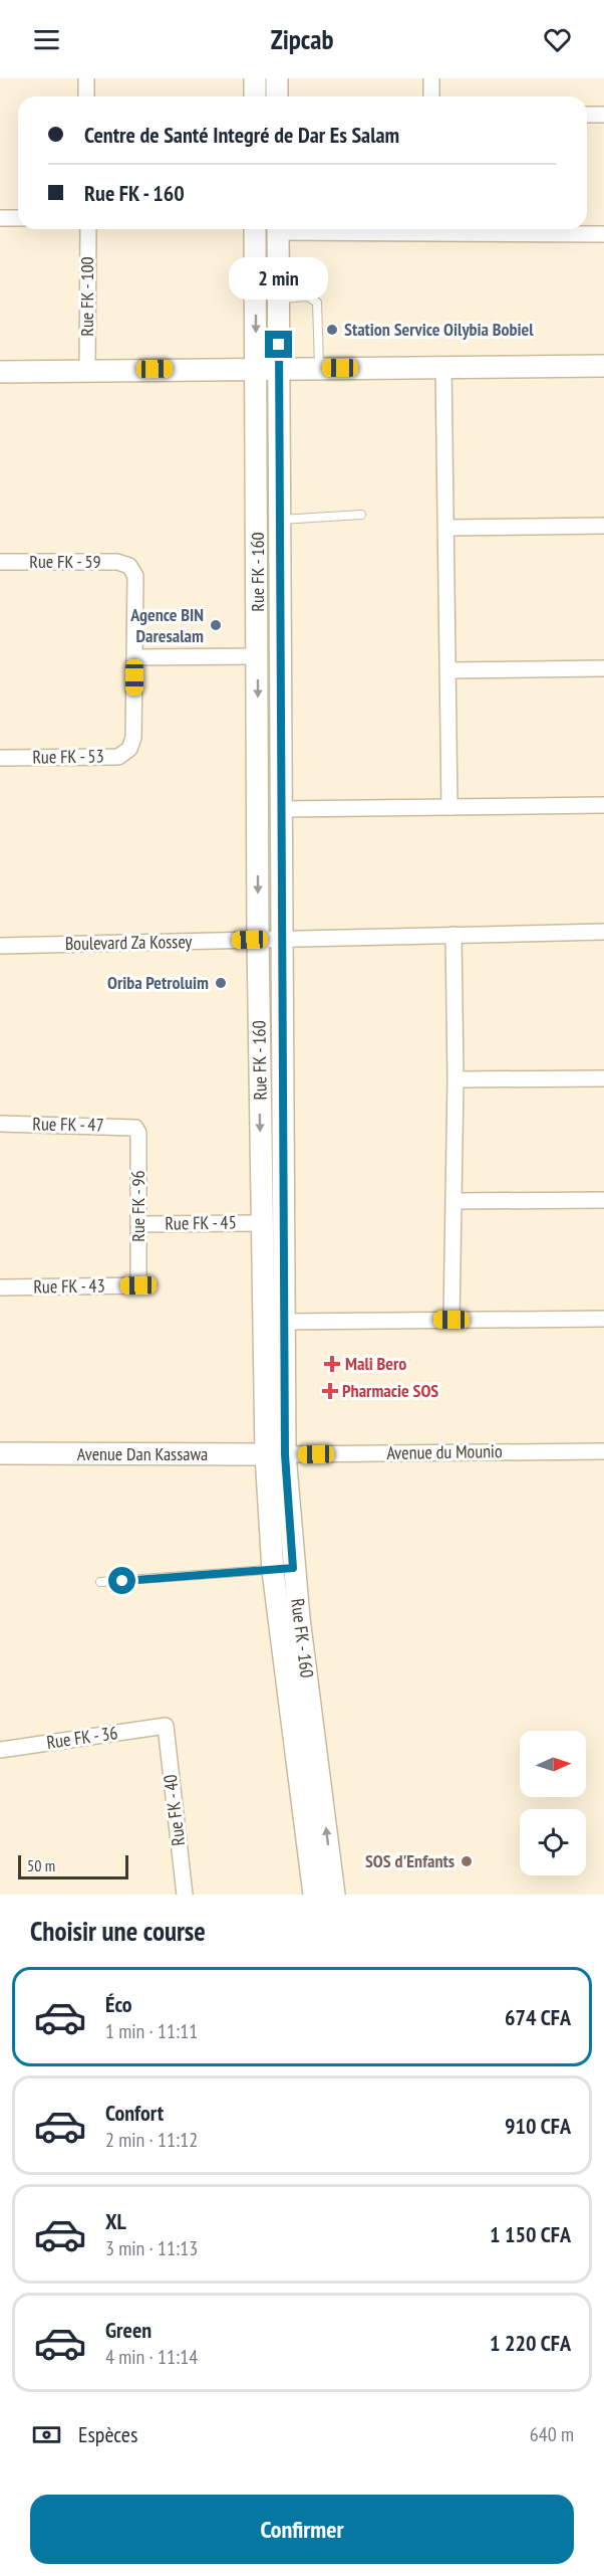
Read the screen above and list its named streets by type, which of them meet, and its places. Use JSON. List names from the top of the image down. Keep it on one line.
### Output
{"streets":{"main road":["Rue FK - 160","Avenue Dan Kassawa"],"street":["Rue FK - 100","Rue FK - 59","Rue FK - 53","Boulevard Za Kossey","Rue FK - 47","Rue FK - 96","Rue FK - 45","Rue FK - 43","Avenue du Mounio","Rue FK - 36","Rue FK - 40"]},"crossings":[["Rue FK - 59","Rue FK - 53"],["Rue FK - 160","Boulevard Za Kossey"],["Rue FK - 160","Rue FK - 45"],["Rue FK - 160","Avenue du Mounio"],["Rue FK - 160","Avenue Dan Kassawa"],["Rue FK - 47","Rue FK - 96"],["Rue FK - 96","Rue FK - 45"],["Rue FK - 96","Rue FK - 43"],["Avenue du Mounio","Avenue Dan Kassawa"],["Rue FK - 36","Rue FK - 40"]],"places":{"other":["Station Service Oilybia Bobiel","Agence BIN Daresalam","Oriba Petroluim","SOS d'Enfants"],"health":["Mali Bero","Pharmacie SOS"]},"scale_bar":"50 m","north":"right","page":{"header":"Zipcab","banner":["Centre de Santé Integré de Dar Es Salam","Rue FK - 160"],"bubble":"2 min","scale":"50 m","heading":"Choisir une course","list":[{"name":"Éco","note":"1 min · 11:11","value":"674 CFA"},{"name":"Confort","note":"2 min · 11:12","value":"910 CFA"},{"name":"XL","note":"3 min · 11:13","value":"1 150 CFA"},{"name":"Green","note":"4 min · 11:14","value":"1 220 CFA"}],"pay":["Espèces","640 m"],"buttons":"Confirmer"}}
